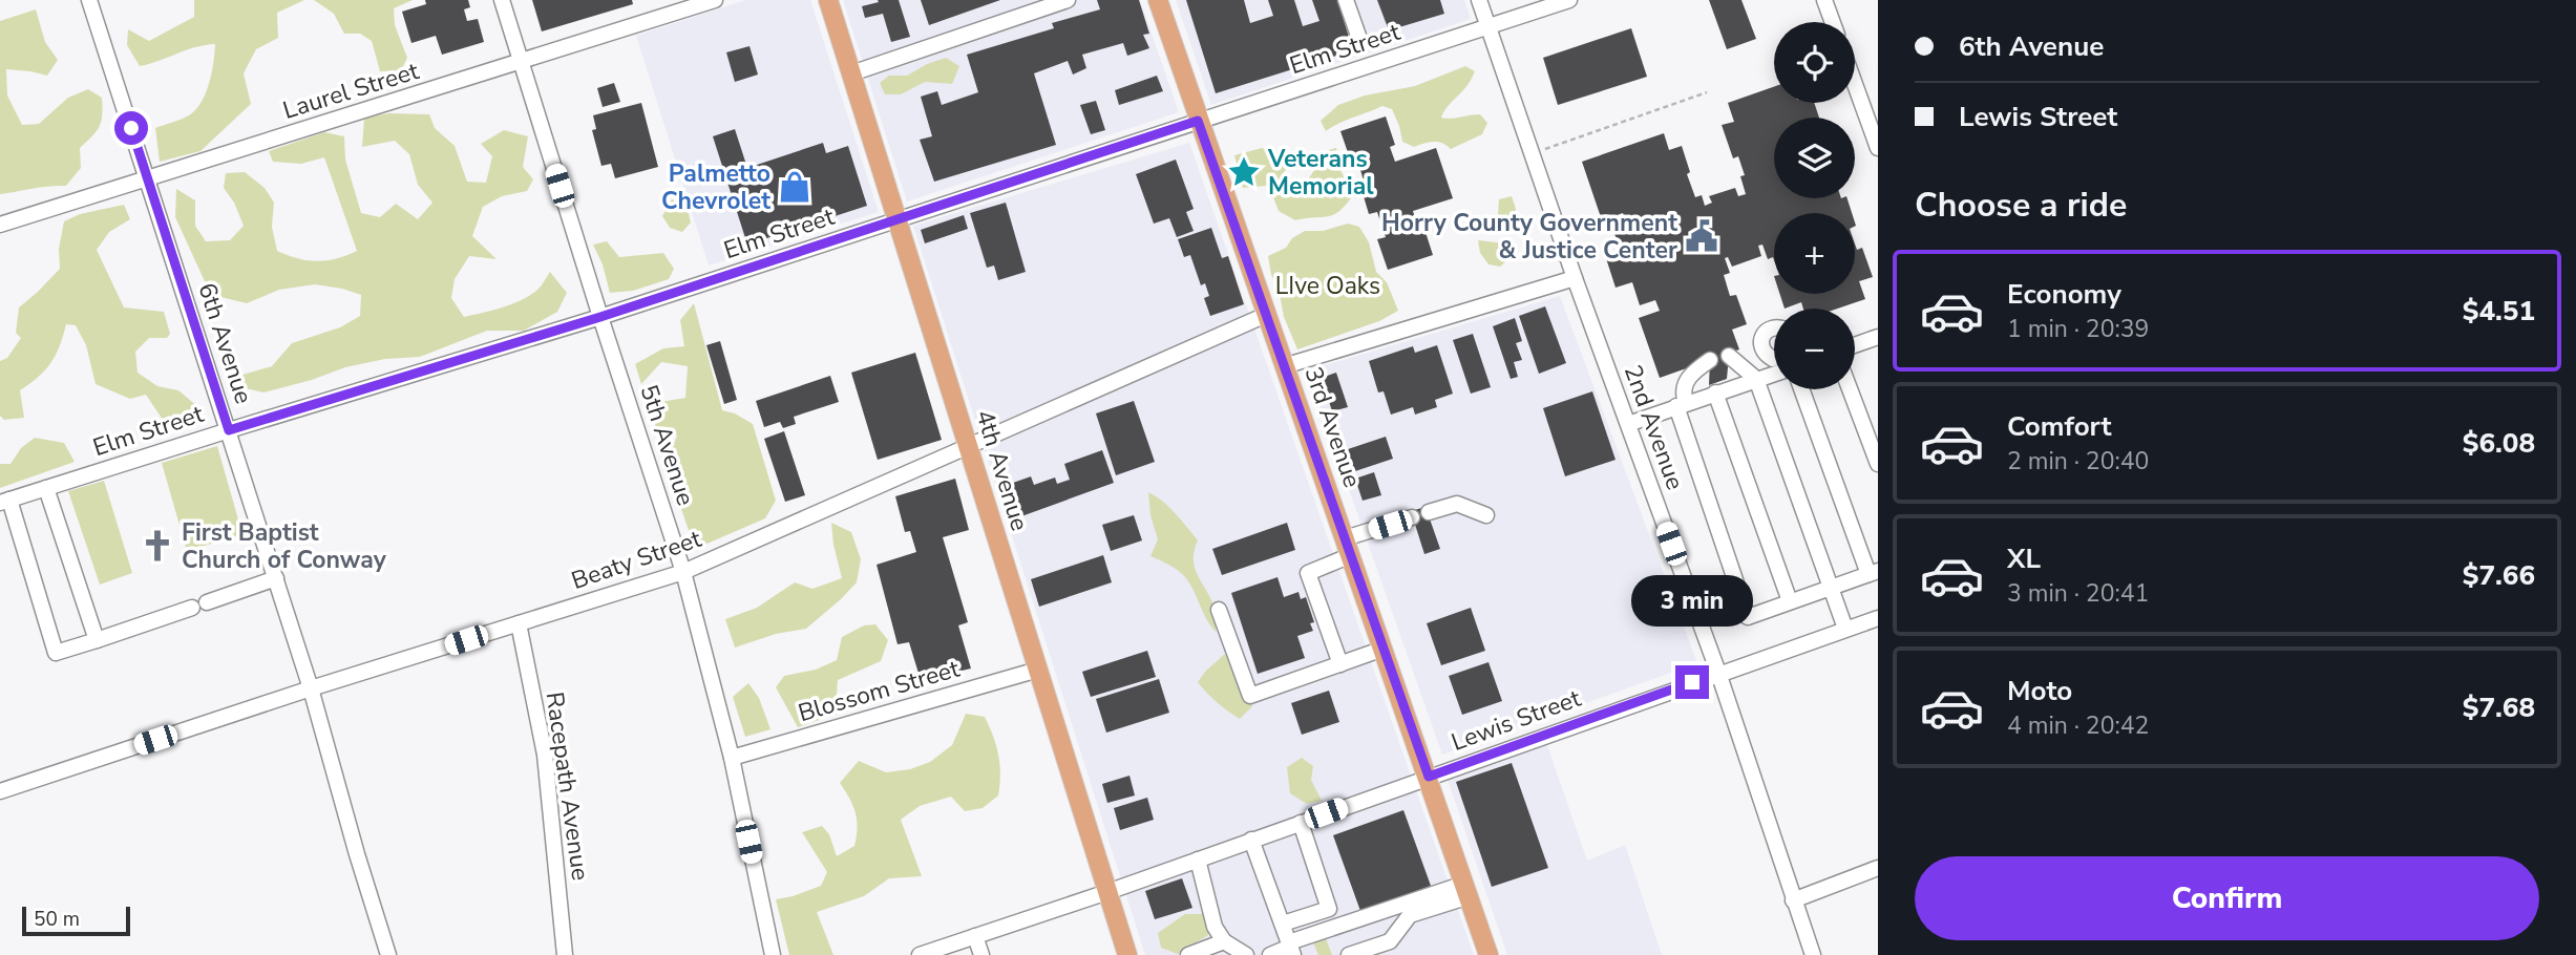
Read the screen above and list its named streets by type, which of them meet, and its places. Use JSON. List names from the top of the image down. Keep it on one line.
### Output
{"streets":{"main road":["3rd Avenue","4th Avenue"],"street":["Elm Street","Laurel Street","6th Avenue","2nd Avenue","5th Avenue","Beaty Street","Blossom Street","Lewis Street","Racepath Avenue"]},"crossings":[["Elm Street","6th Avenue"],["Elm Street","3rd Avenue"],["Elm Street","2nd Avenue"],["Elm Street","5th Avenue"],["Elm Street","4th Avenue"],["Laurel Street","6th Avenue"],["Laurel Street","5th Avenue"],["6th Avenue","Beaty Street"],["3rd Avenue","Beaty Street"],["3rd Avenue","Lewis Street"],["2nd Avenue","Lewis Street"],["5th Avenue","Beaty Street"],["5th Avenue","Blossom Street"],["4th Avenue","Beaty Street"],["4th Avenue","Blossom Street"],["4th Avenue","Lewis Street"],["Beaty Street","Racepath Avenue"]],"parks":["LIve Oaks"],"places":{"place":["Veterans Memorial"],"shop":["Palmetto Chevrolet"],"public building":["Horry County Government & Justice Center"],"church":["First Baptist Church of Conway"]},"scale_bar":"50 m","page":{"banner":["6th Avenue","Lewis Street"],"map_buttons":["+","−"],"heading":"Choose a ride","list":[{"name":"Economy","note":"1 min · 20:39","value":"$4.51"},{"name":"Comfort","note":"2 min · 20:40","value":"$6.08"},{"name":"XL","note":"3 min · 20:41","value":"$7.66"},{"name":"Moto","note":"4 min · 20:42","value":"$7.68"}],"bubble":"3 min","buttons":"Confirm","scale":"50 m"}}
